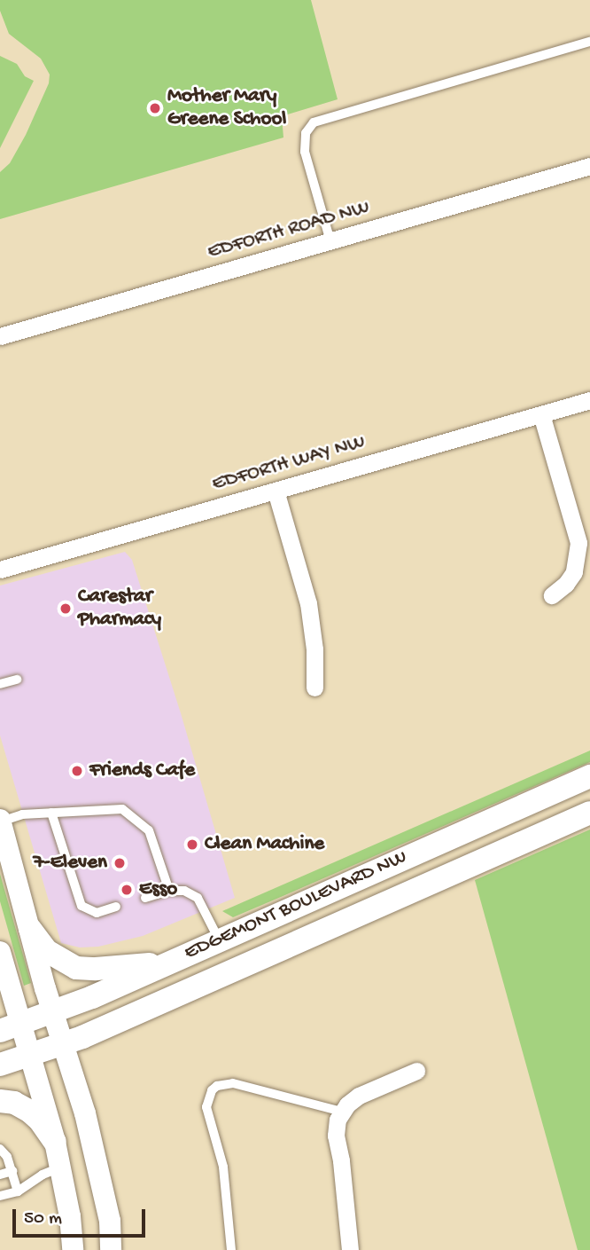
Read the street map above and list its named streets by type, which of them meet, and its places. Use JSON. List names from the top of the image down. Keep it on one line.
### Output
{"streets":{"main road":["EDGEMONT BOULEVARD NW"],"street":["EDFORTH ROAD NW","EDFORTH WAY NW"]},"places":["Mother Mary Greene School","Carestar Pharmacy","Friends Cafe","Clean Machine","7-Eleven","Esso"],"scale_bar":"50 m"}
